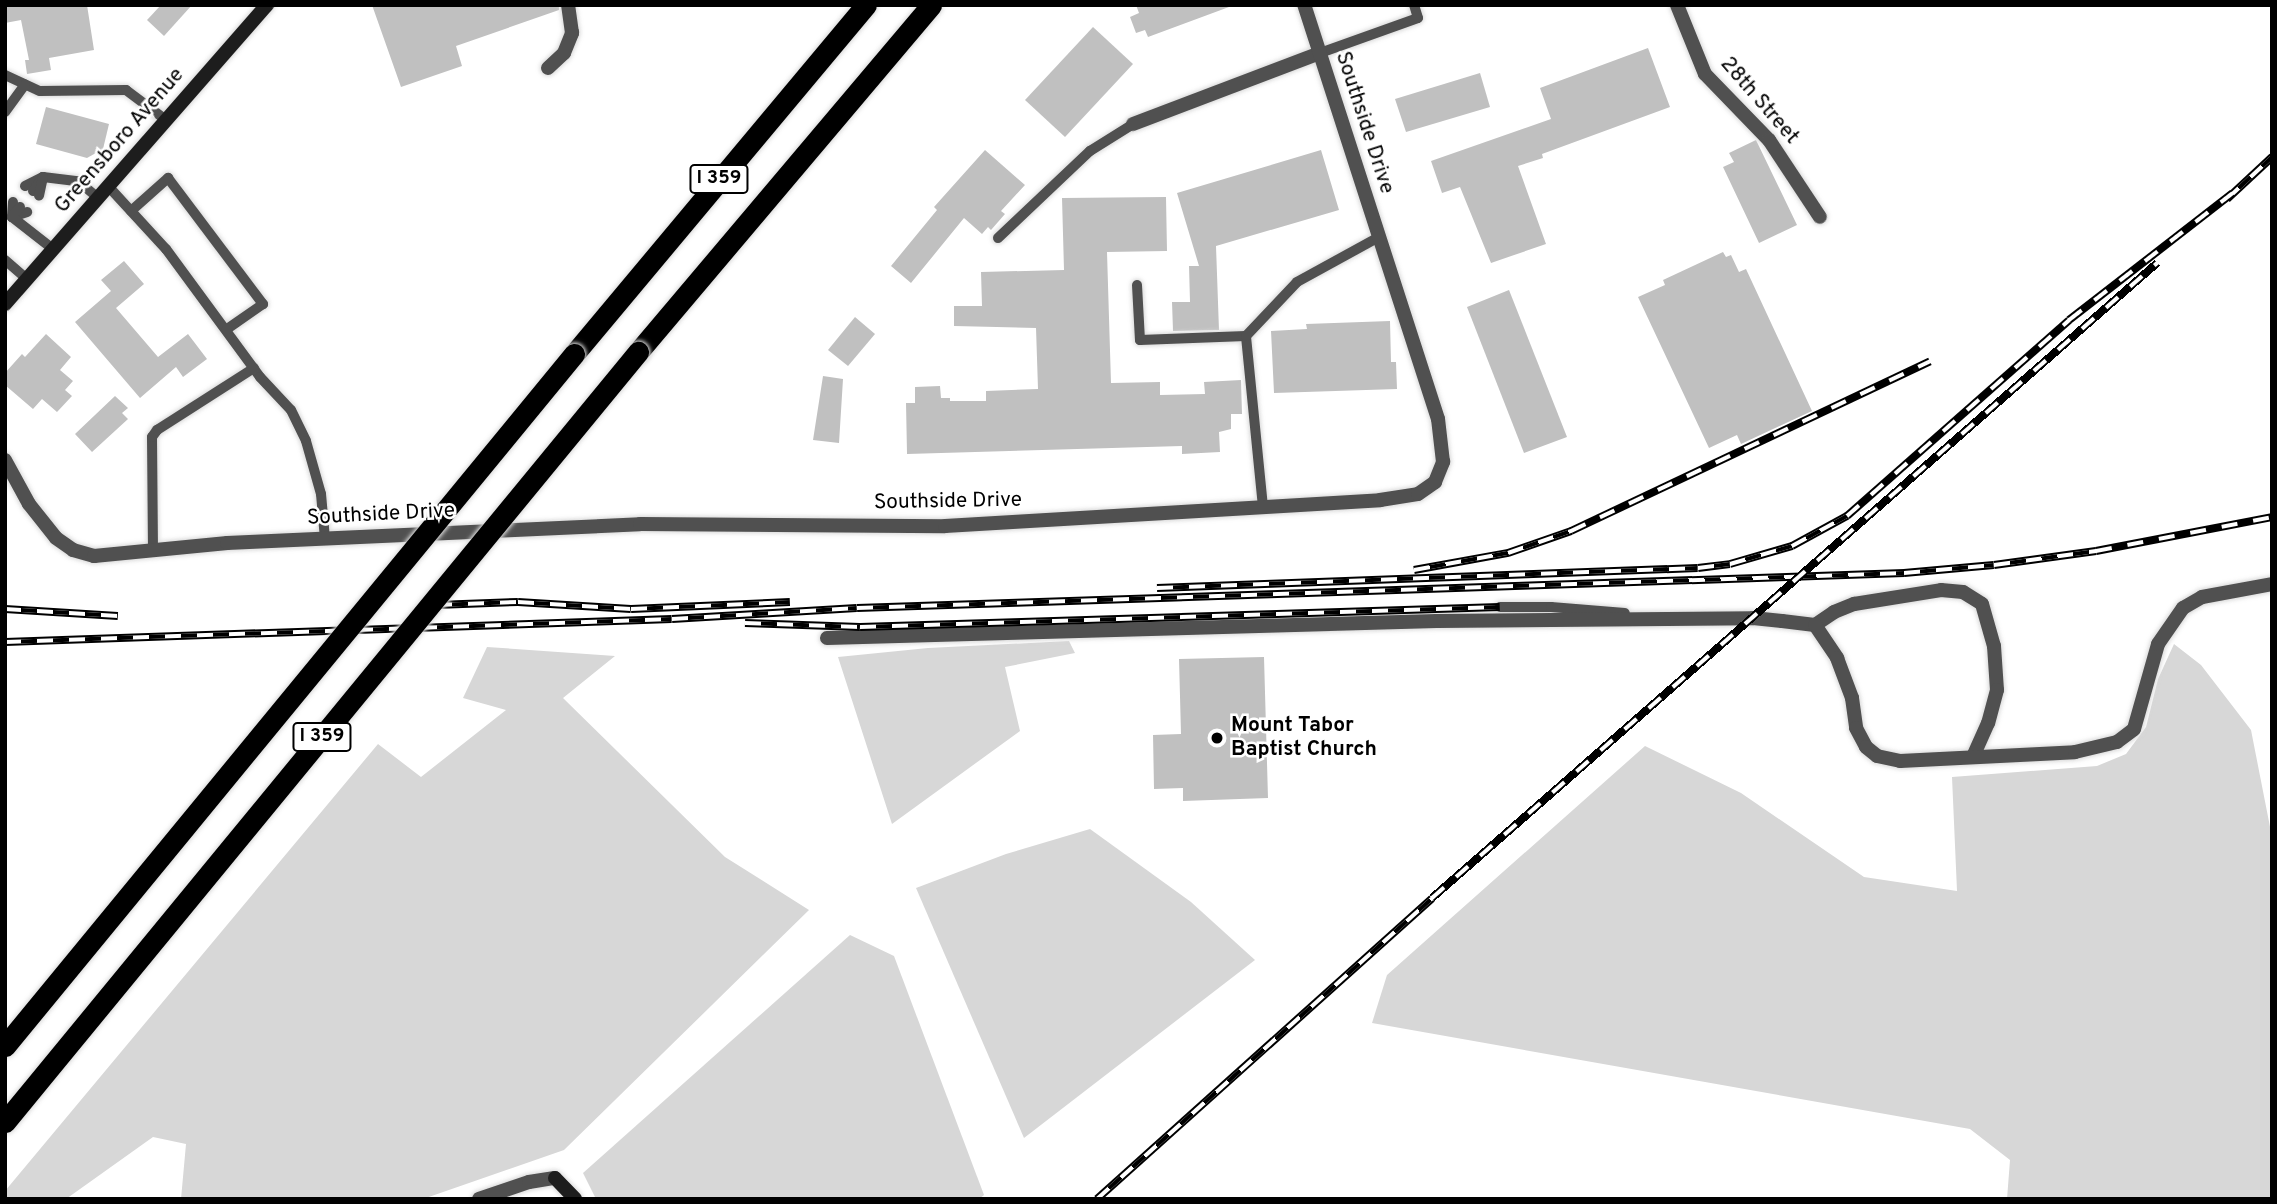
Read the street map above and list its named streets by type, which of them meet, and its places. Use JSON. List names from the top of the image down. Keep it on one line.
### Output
{"streets":{"highway":["I 359"],"main road":["Greensboro Avenue"],"street":["28th Street","Southside Drive"]},"places":["Mount Tabor Baptist Church"]}
